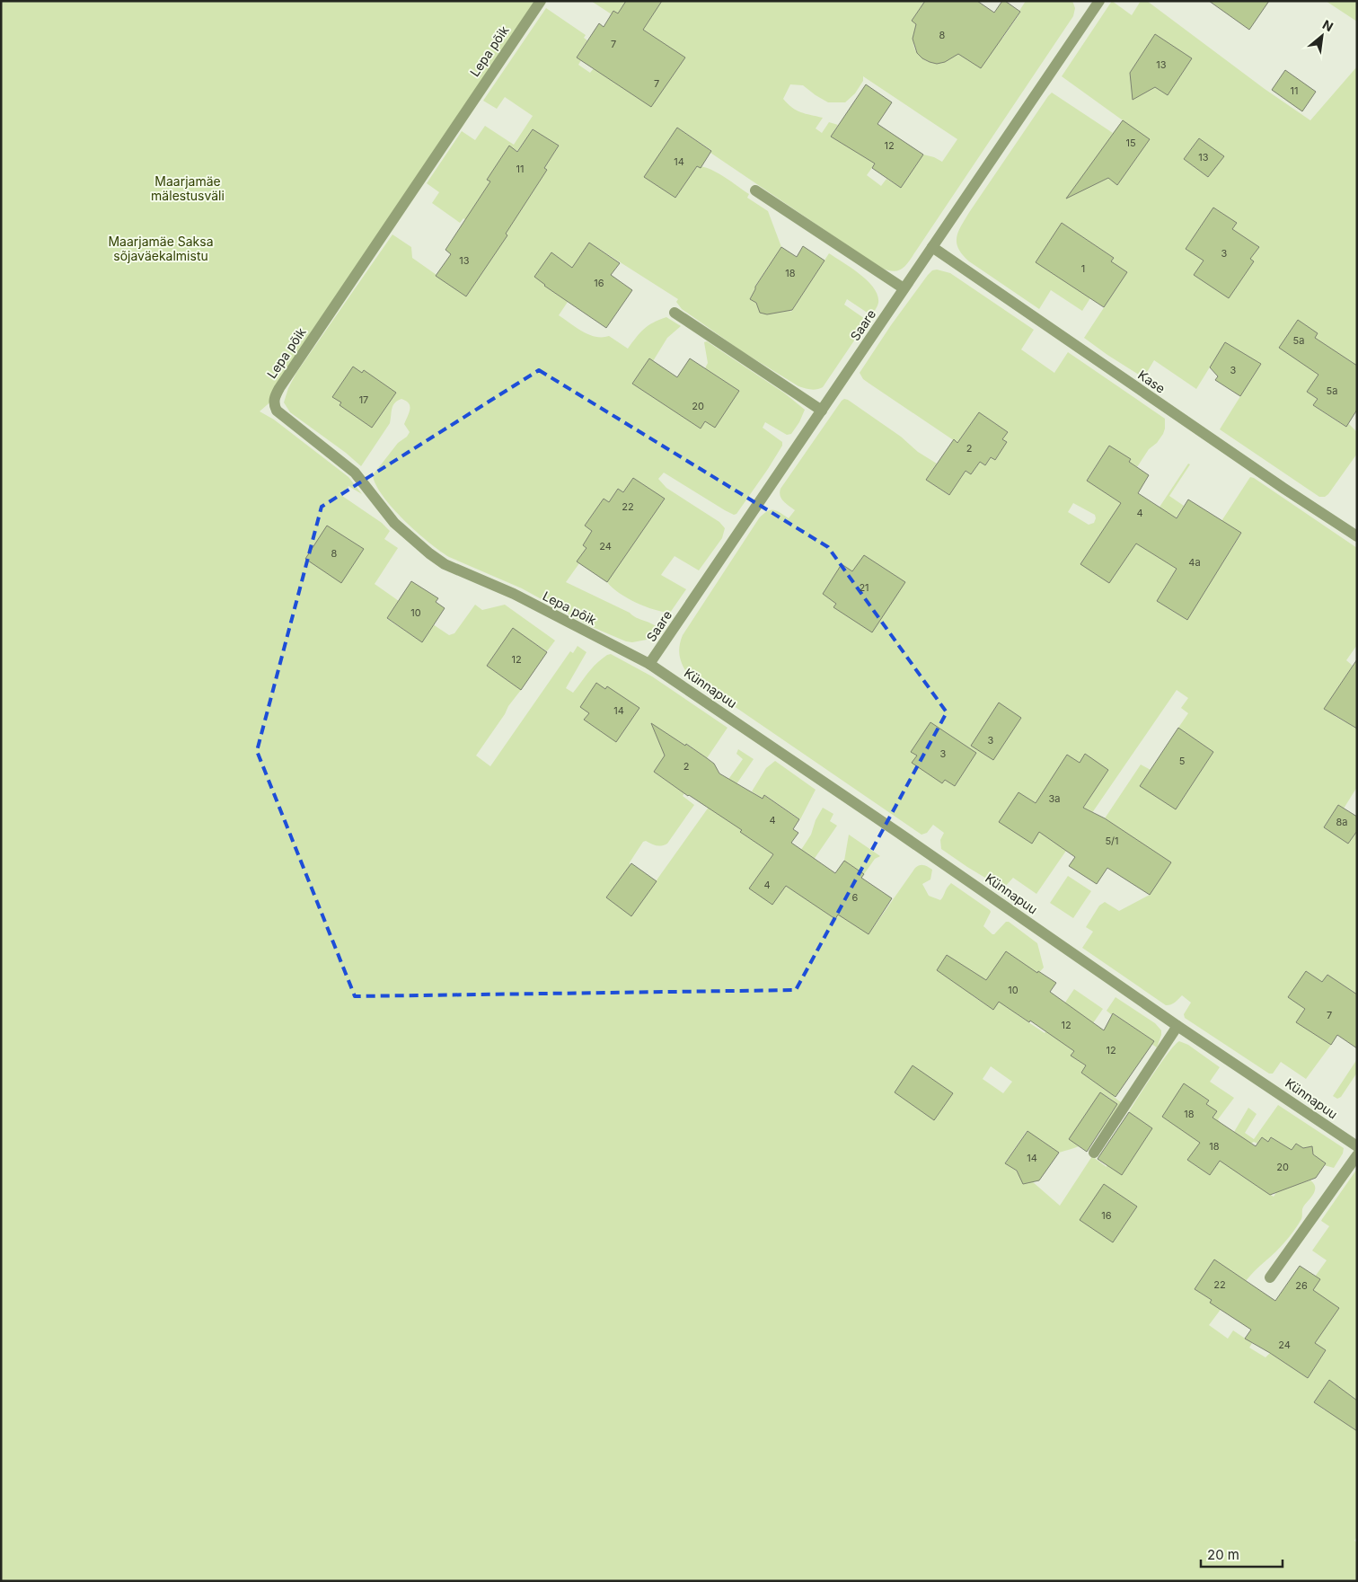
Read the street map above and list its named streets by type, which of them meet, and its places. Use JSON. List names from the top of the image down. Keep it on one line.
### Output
{"streets":{"street":["Lepa põik","Saare","Kase","Künnapuu"]},"crossings":[["Lepa põik","Saare"],["Lepa põik","Künnapuu"],["Saare","Kase"],["Saare","Künnapuu"]],"parks":["Maarjamäe mälestusväli","Maarjamäe Saksa sõjaväekalmistu"],"house_numbers":["8","7","13","7","11","15","12","13","14","11","3","13","1","18","16","5a","3","5a","17","20","2","22","4","24","8","4a","21","10","12","14","3","3","5","2","3a","4","8a","5/1","4","6","10","7","12","12","18","18","14","20","16","22","26","24"],"scale_bar":"20 m","north":"top right"}
